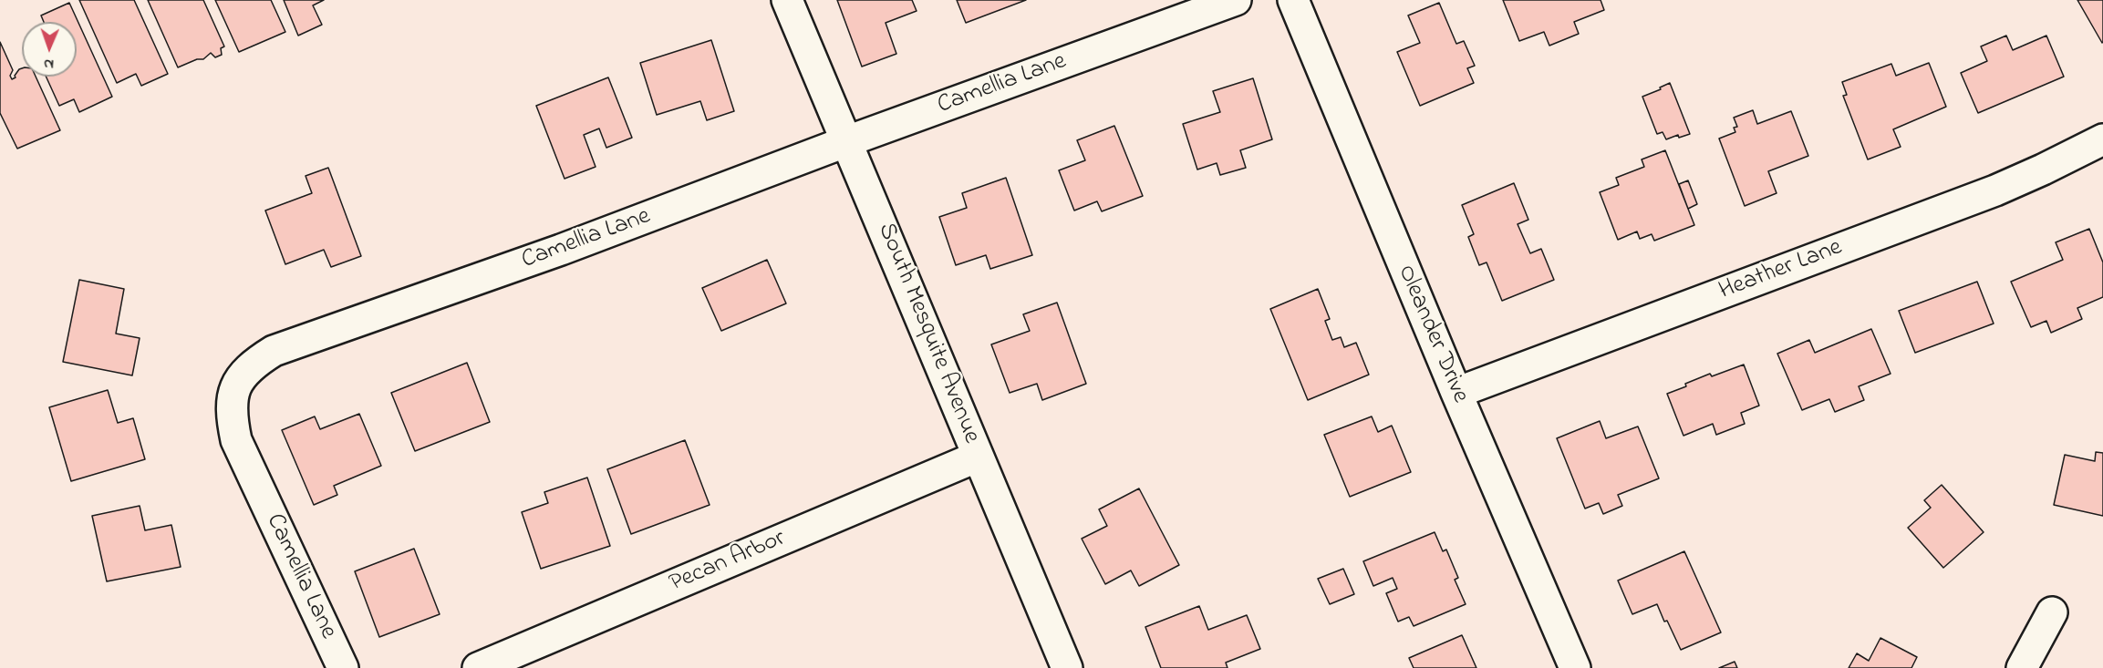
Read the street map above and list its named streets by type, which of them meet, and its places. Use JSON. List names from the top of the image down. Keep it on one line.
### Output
{"streets":{"street":["Camellia Lane","Heather Lane","South Mesquite Avenue","Oleander Drive","Pecan Arbor"]},"crossings":[["Camellia Lane","South Mesquite Avenue"],["Heather Lane","Oleander Drive"],["South Mesquite Avenue","Pecan Arbor"]],"north":"bottom"}
